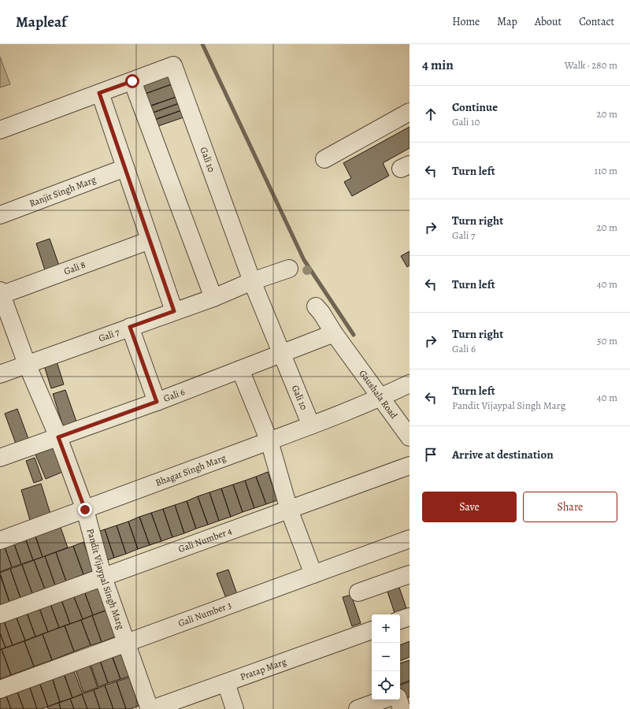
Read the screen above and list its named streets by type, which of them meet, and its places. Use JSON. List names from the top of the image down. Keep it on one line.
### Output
{"streets":{"street":["Gali 10","Ranjit Singh Marg","Gali 8","Gali 7","Gaushala Road","Gali 6","Bhagat Singh Marg","Gali Number 4","Pandit Vijaypal Singh Marg","Gali Number 3","Pratap Marg"]},"crossings":[["Gali 10","Gali 7"],["Gali 10","Gali 6"],["Gali 10","Bhagat Singh Marg"],["Gali 8","Pandit Vijaypal Singh Marg"],["Gali 7","Pandit Vijaypal Singh Marg"],["Gaushala Road","Gali 6"],["Gaushala Road","Bhagat Singh Marg"],["Gali 6","Pandit Vijaypal Singh Marg"],["Bhagat Singh Marg","Pandit Vijaypal Singh Marg"],["Gali Number 4","Pandit Vijaypal Singh Marg"],["Pandit Vijaypal Singh Marg","Gali Number 3"],["Pandit Vijaypal Singh Marg","Pratap Marg"]],"page":{"header":"Mapleaf","nav":["Home","Map","About","Contact"],"heading":["4 min","Walk · 280 m"],"list":[["Continue","Gali 10","20 m"],["Turn left","110 m"],["Turn right","Gali 7","20 m"],["Turn left","40 m"],["Turn right","Gali 6","50 m"],["Turn left","Pandit Vijaypal Singh Marg","40 m"],"Arrive at destination"],"buttons":["Save","Share"],"map_buttons":["+","−"]}}
